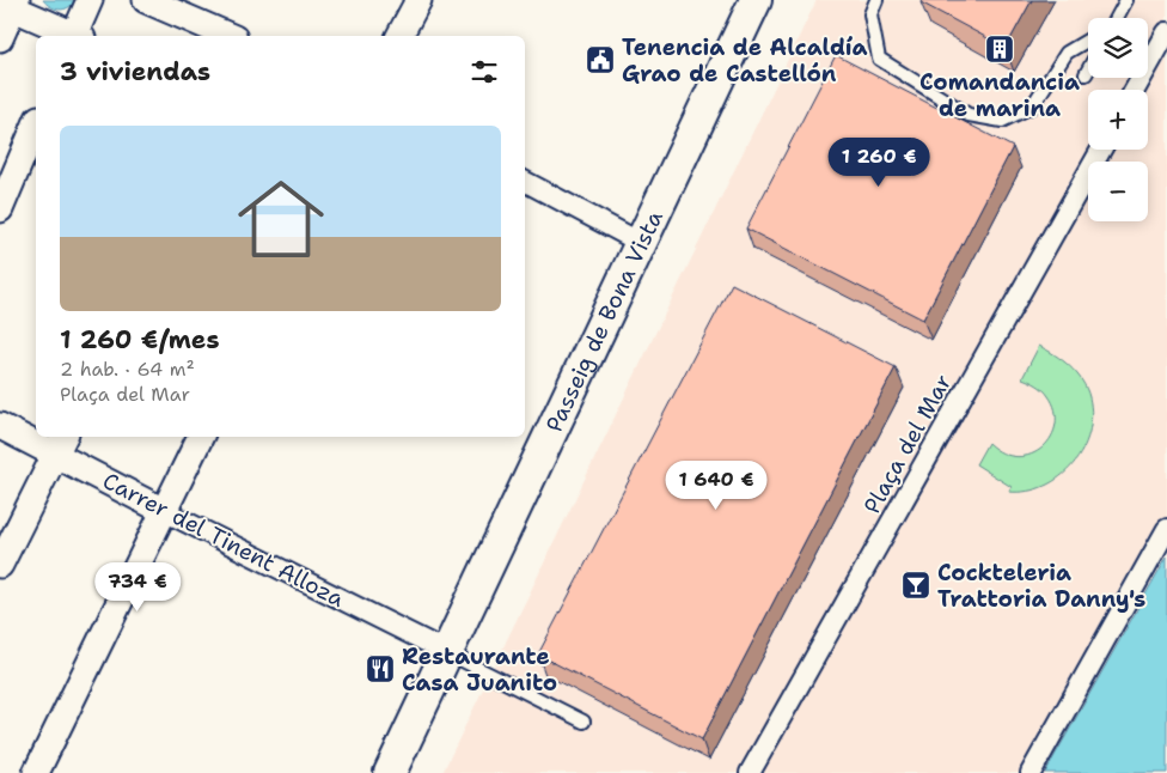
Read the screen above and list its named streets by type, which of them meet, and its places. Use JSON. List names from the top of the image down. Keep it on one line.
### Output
{"streets":{"street":["Passeig de Bona Vista","Plaça del Mar","Carrer del Tinent Alloza"]},"crossings":[["Passeig de Bona Vista","Carrer del Tinent Alloza"]],"places":{"building":["Comandancia de marina"],"public building":["Tenencia de Alcaldía Grao de Castellón"],"bar":["Cockteleria Trattoria Danny's"],"restaurant":["Restaurante Casa Juanito"]},"page":{"map_buttons":["+","−"],"heading":"3 viviendas","list":[{"name":"1 260 €/mes","note":"2 hab. · 64 m² · Plaça del Mar"}],"price":["1 260 €","1 640 €","734 €"]}}
